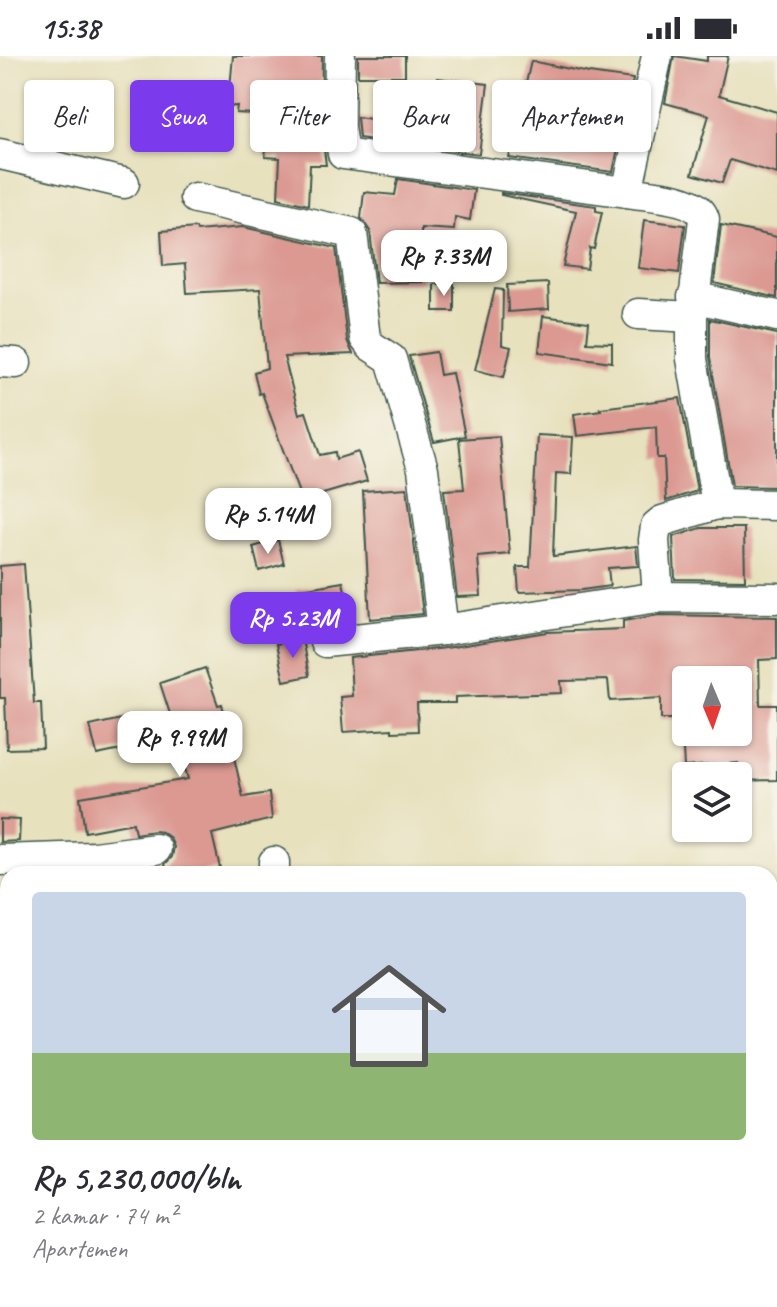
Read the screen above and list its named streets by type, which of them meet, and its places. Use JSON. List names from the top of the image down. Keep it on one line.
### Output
{"north":"bottom","page":{"status":"15:38","chip":["Beli","Sewa","Filter","Baru","Apartemen"],"price":["Rp 7.33M","Rp 5.14M","Rp 5.23M","Rp 9.99M"],"list":[{"name":"Rp 5,230,000/bln","note":"2 kamar · 74 m² · Apartemen"}]}}
